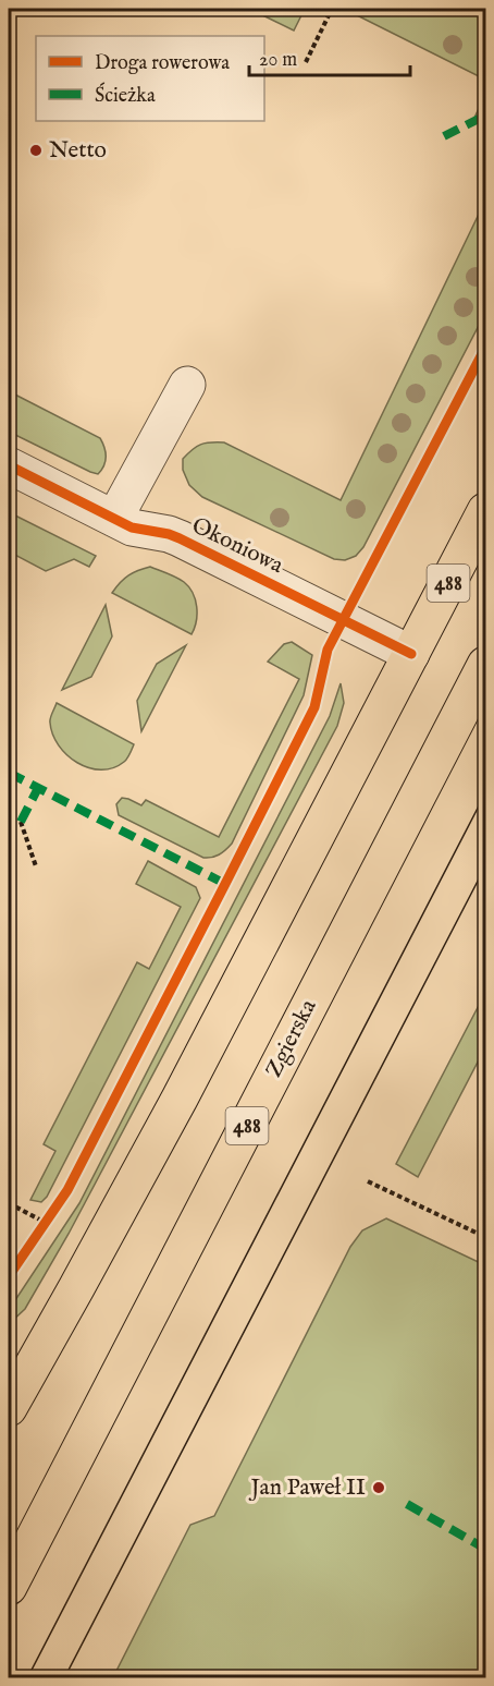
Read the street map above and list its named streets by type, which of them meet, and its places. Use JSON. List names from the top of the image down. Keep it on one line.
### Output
{"streets":{"main road":["488","Zgierska"],"street":["Okoniowa"]},"crossings":[["Okoniowa","488"]],"places":["Netto","Jan Paweł II"],"legend":["Droga rowerowa","Ścieżka"],"scale_bar":"20 m"}
